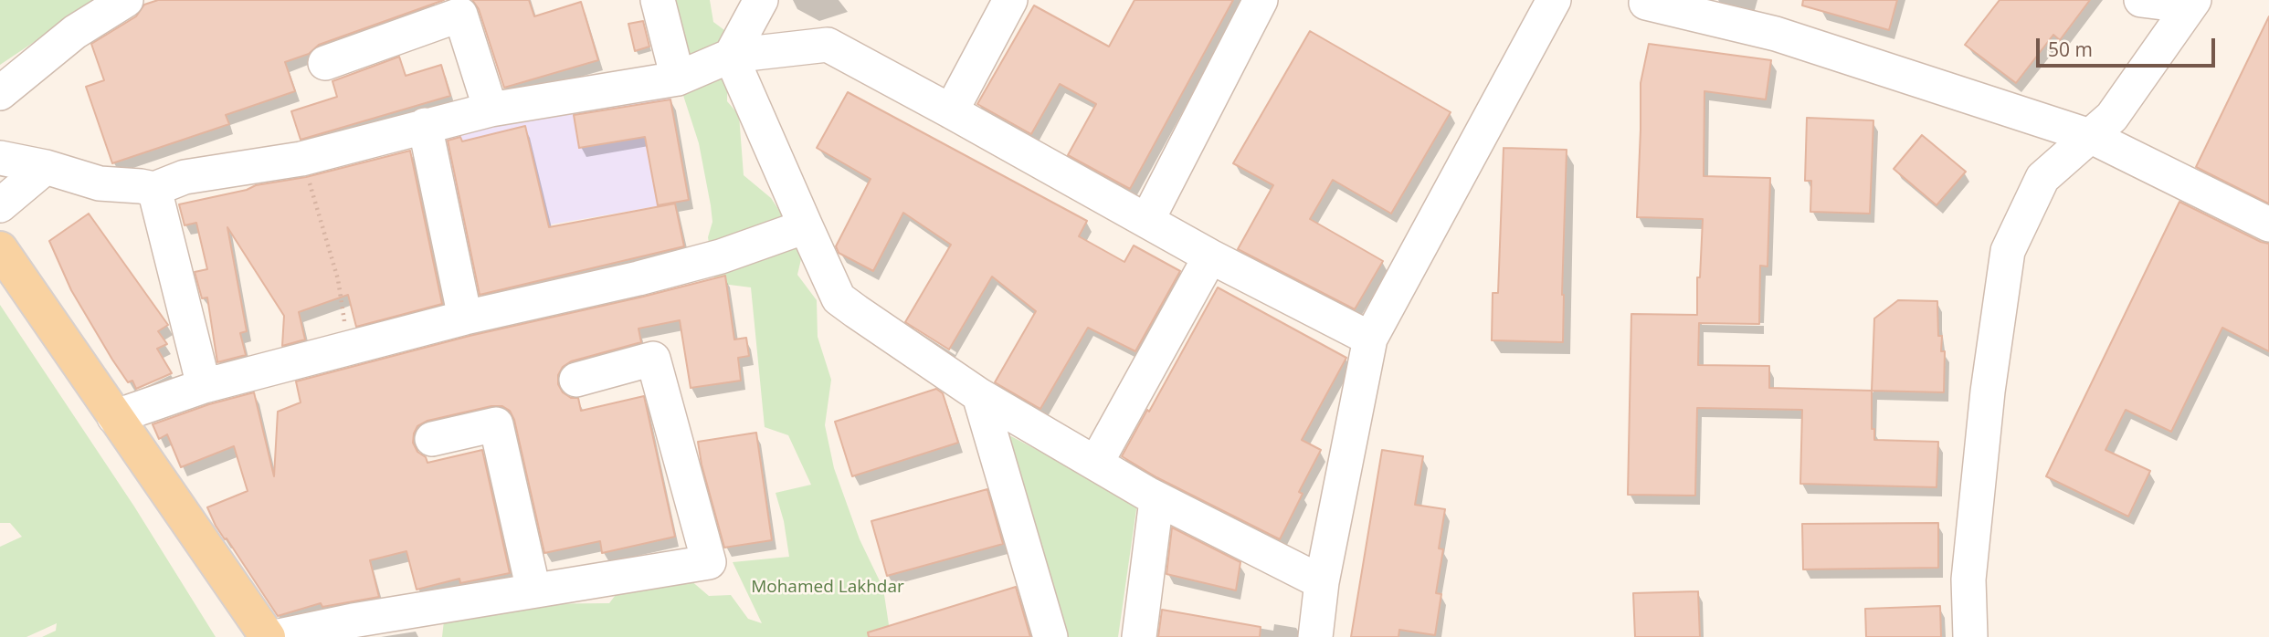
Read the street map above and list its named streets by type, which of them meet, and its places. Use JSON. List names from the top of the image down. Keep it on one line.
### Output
{"parks":["Mohamed Lakhdar"],"scale_bar":"50 m"}
